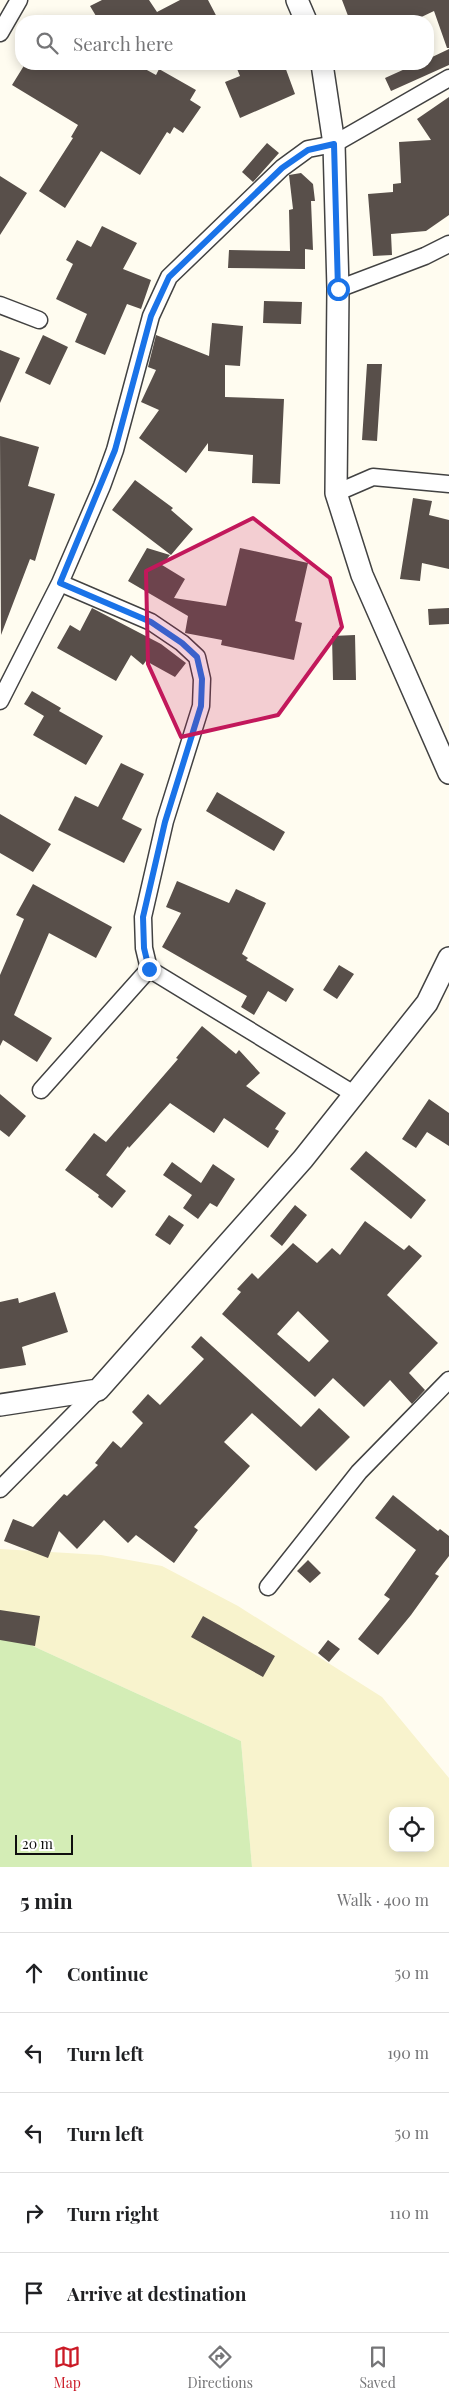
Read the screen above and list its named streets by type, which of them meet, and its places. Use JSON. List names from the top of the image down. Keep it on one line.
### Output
{"scale_bar":"20 m","page":{"search":"Search here","scale":"20 m","heading":["5 min","Walk · 400 m"],"list":[["Continue","50 m"],["Turn left","190 m"],["Turn left","50 m"],["Turn right","110 m"],"Arrive at destination"],"nav":["Map","Directions","Saved"]}}
